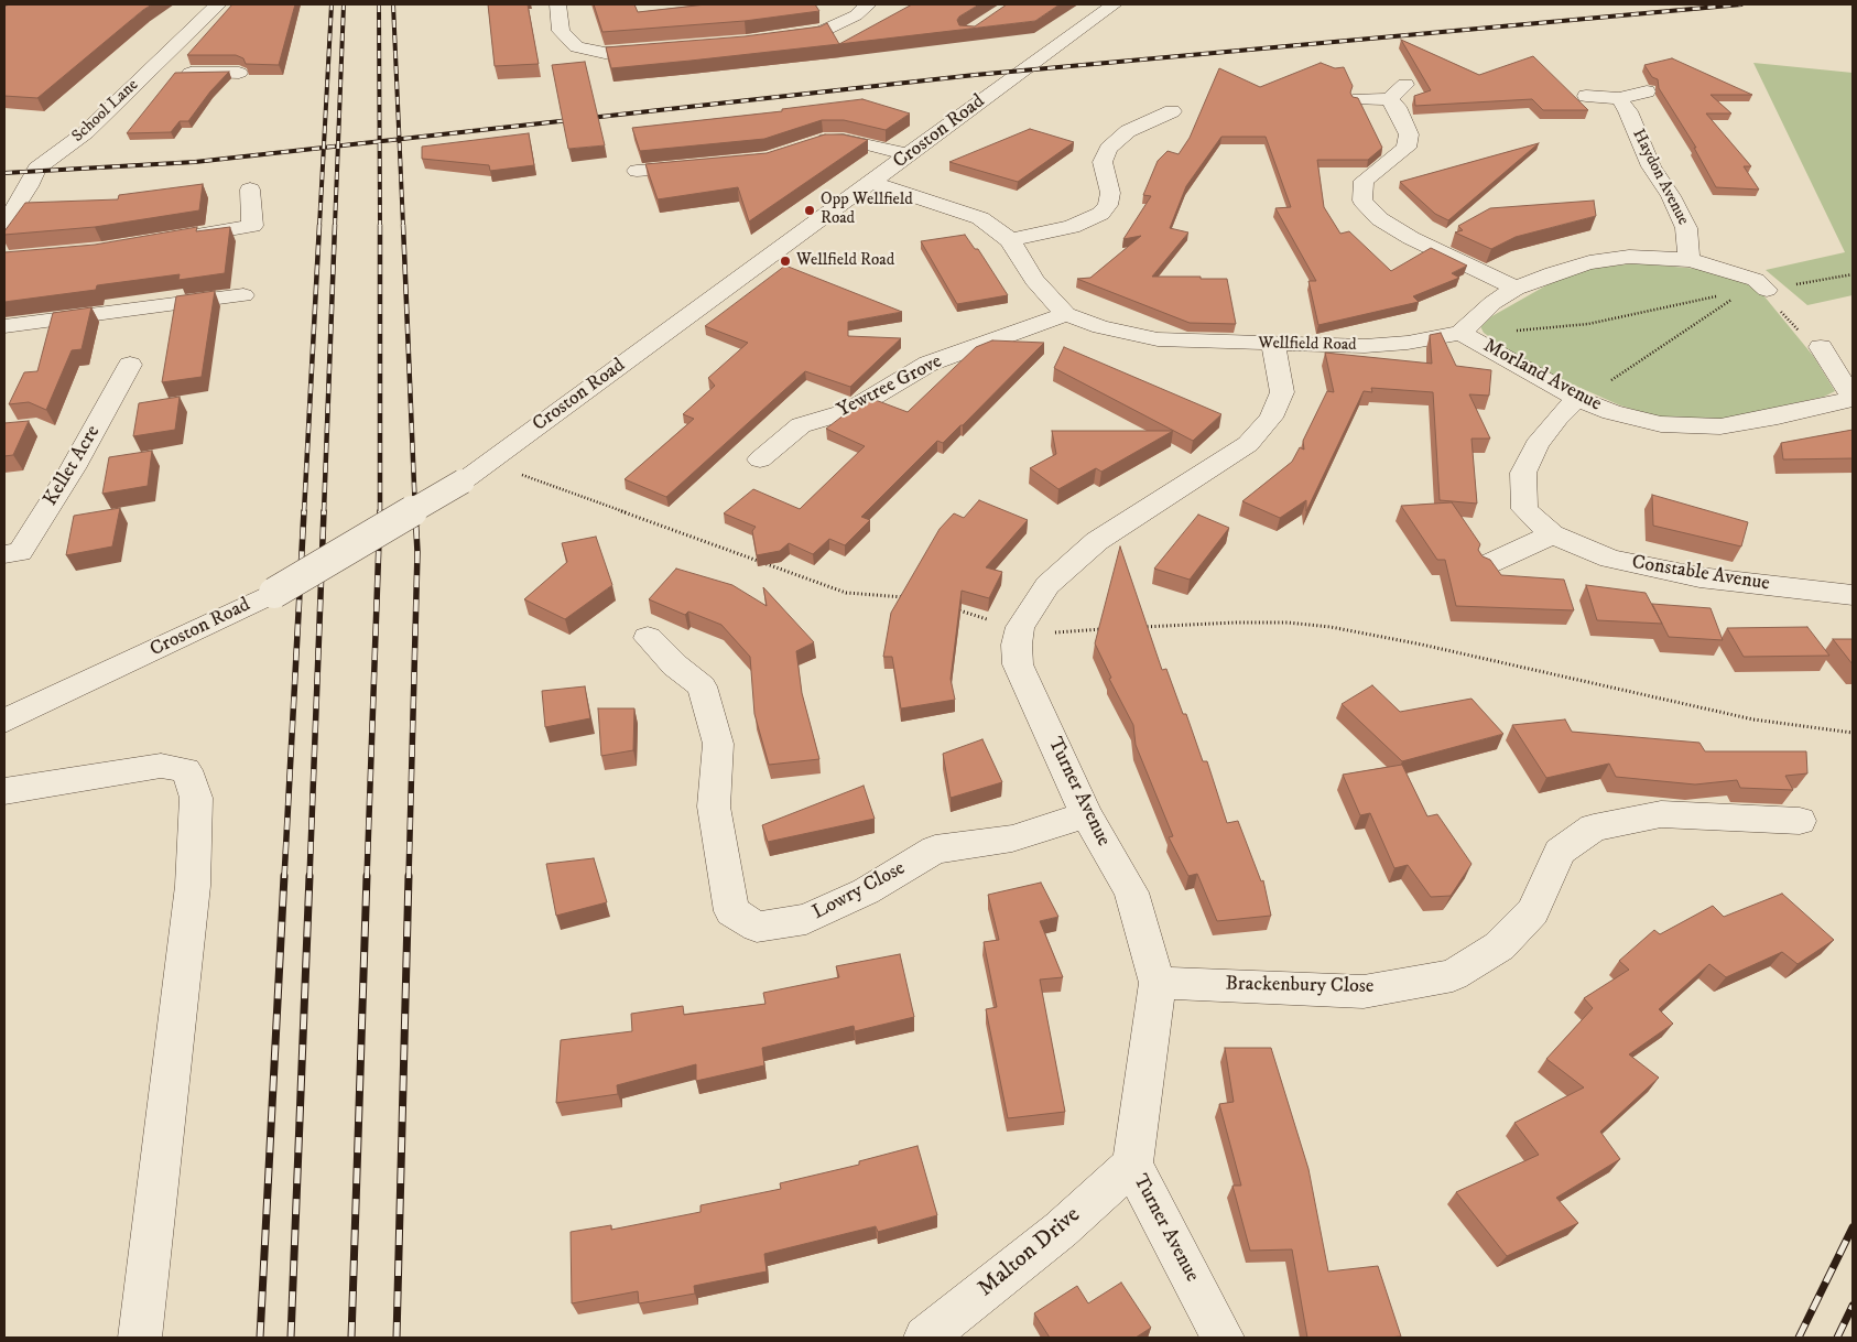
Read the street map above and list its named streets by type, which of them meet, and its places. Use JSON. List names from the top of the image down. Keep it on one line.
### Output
{"streets":{"street":["School Lane","Croston Road","Haydon Avenue","Wellfield Road","Morland Avenue","Yewtree Grove","Kellet Acre","Constable Avenue","Turner Avenue","Lowry Close","Brackenbury Close","Malton Drive"]},"crossings":[["Croston Road","Wellfield Road"],["Wellfield Road","Morland Avenue"],["Wellfield Road","Yewtree Grove"],["Wellfield Road","Turner Avenue"],["Morland Avenue","Constable Avenue"],["Turner Avenue","Lowry Close"],["Turner Avenue","Brackenbury Close"],["Turner Avenue","Malton Drive"]],"places":["Opp Wellfield Road","Wellfield Road"]}
